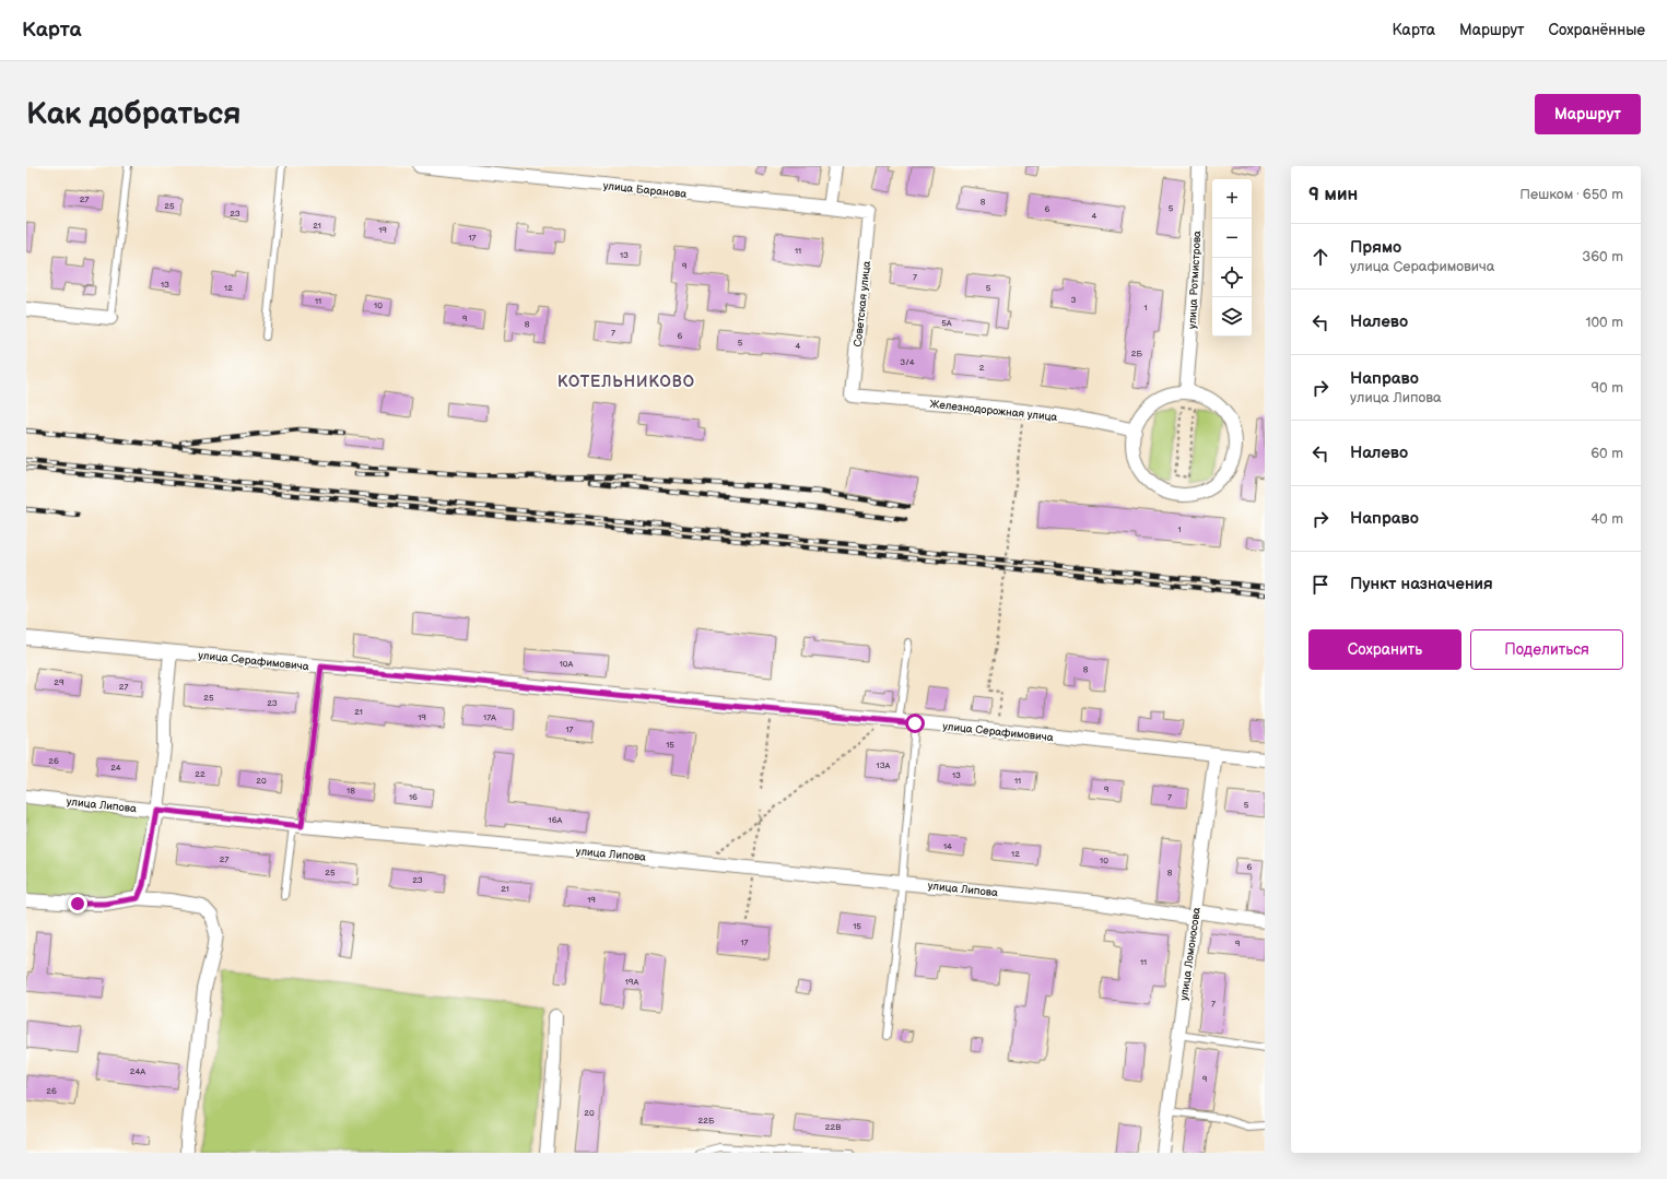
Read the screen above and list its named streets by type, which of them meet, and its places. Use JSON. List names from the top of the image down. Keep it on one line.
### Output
{"streets":{"street":["улица Баранова","улица Ротмистрова","Советская улица","Железнодорожная улица","улица Серафимовича","улица Липова","улица Ломоносова"]},"crossings":[["улица Баранова","Советская улица"],["Советская улица","Железнодорожная улица"],["улица Серафимовича","улица Ломоносова"],["улица Липова","улица Ломоносова"]],"districts":["КОТЕЛЬНИКОВО"],"house_numbers":["27","8","25","5","6","23","4","21","19","17","11","13","9","7","13","12","5","3","11","10","1","9","5А","8","7","6","5","4","2Б","3/4","2","1","10А","8","29","27","25","23","21","19","17А","17","15","26","13А","24","22","13","20","11","9","18","16","7","5","16А","14","12","27","10","6","25","8","23","21","19","15","17","9","11","19А","7","24А","9","26","20","22Б","22В"],"page":{"header":"Карта","nav":["Карта","Маршрут","Сохранённые"],"buttons":["Маршрут",["Сохранить","Поделиться"]],"title":"Как добраться","heading":["9 мин","Пешком · 650 m"],"map_buttons":["+","−"],"list":[["Прямо","улица Серафимовича","360 m"],["Налево","100 m"],["Направо","улица Липова","90 m"],["Налево","60 m"],["Направо","40 m"],"Пункт назначения"]}}
